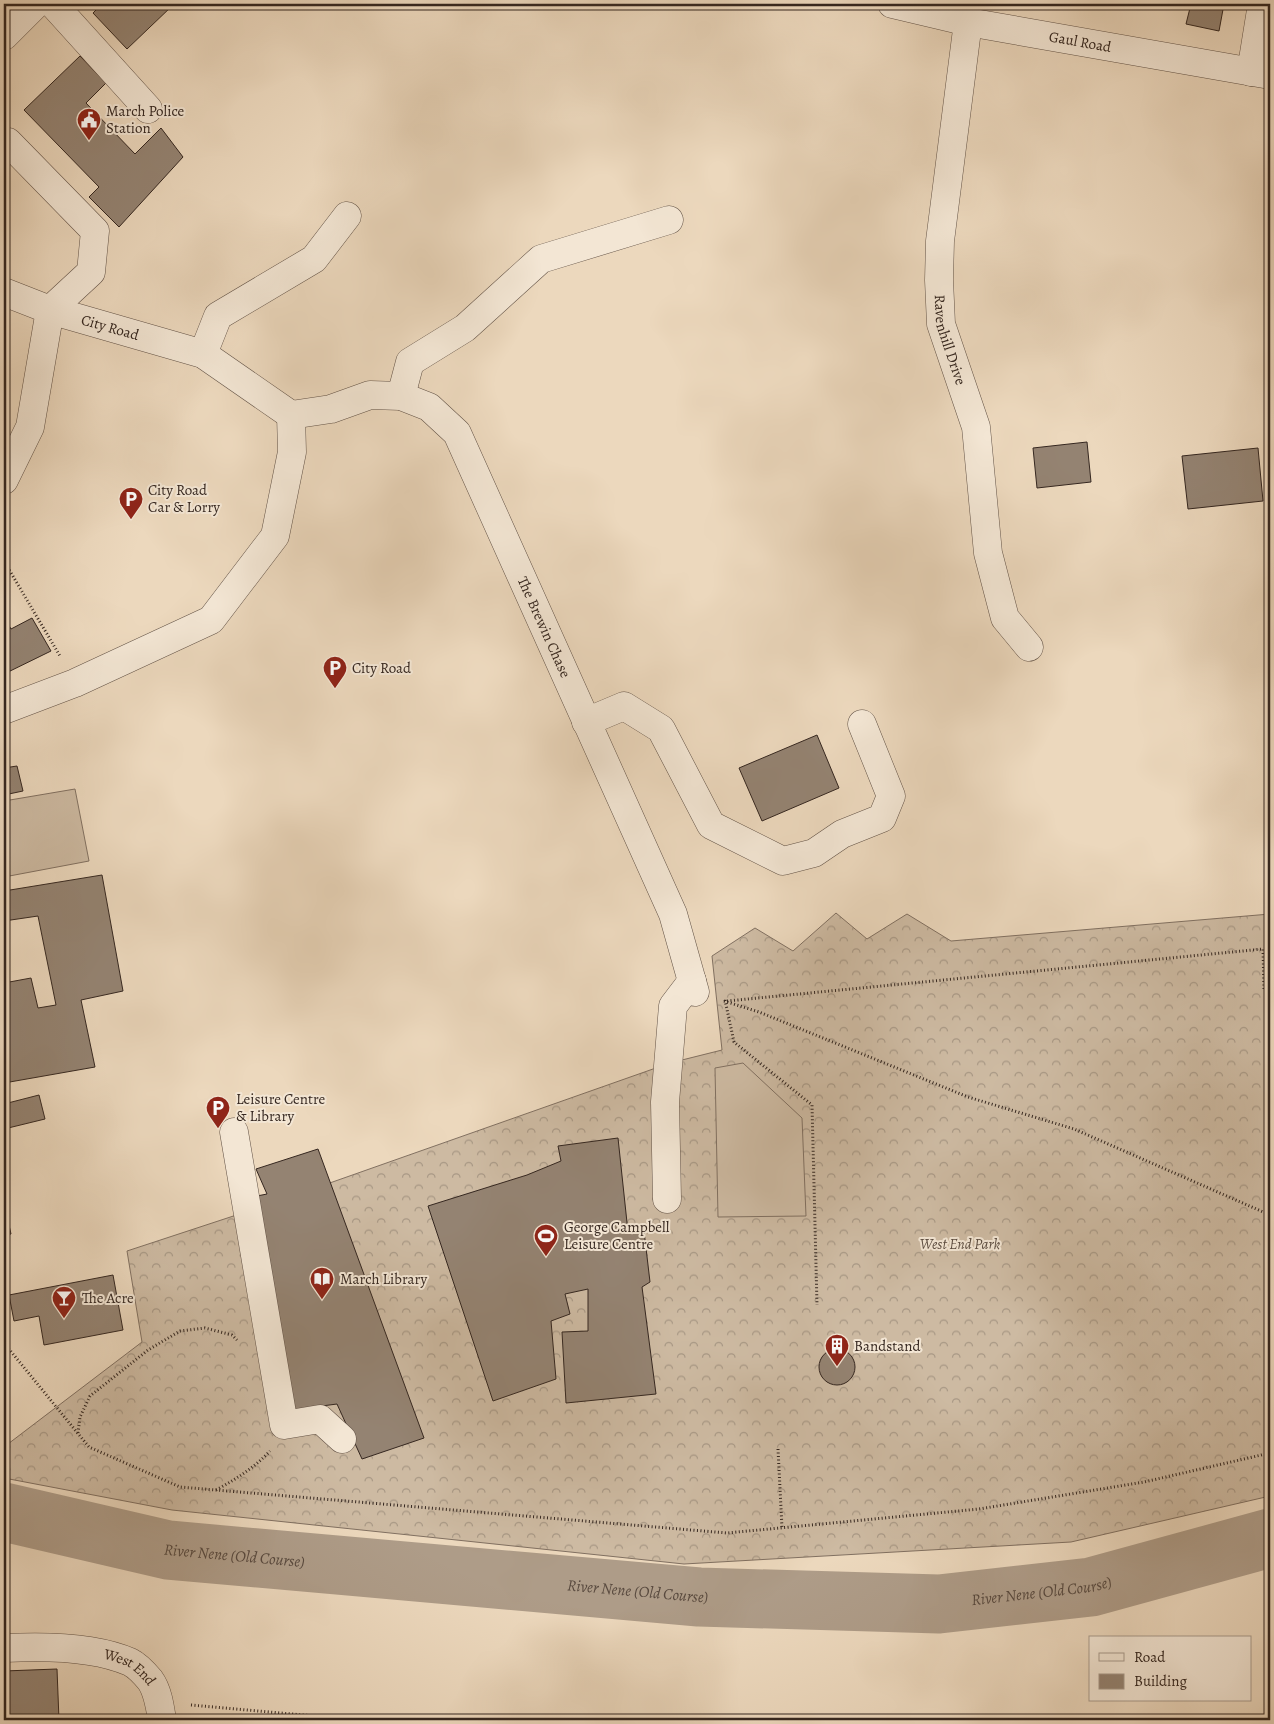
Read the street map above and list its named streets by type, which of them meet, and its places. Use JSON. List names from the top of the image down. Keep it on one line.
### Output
{"streets":{"street":["Gaul Road","City Road","Ravenhill Drive","The Brewin Chase","West End"]},"crossings":[["Gaul Road","Ravenhill Drive"],["City Road","The Brewin Chase"]],"water":["River Nene (Old Course)"],"parks":["West End Park"],"places":{"public building":["March Police Station"],"parking":["City Road Car & Lorry","City Road","Leisure Centre & Library"],"sports":["George Campbell Leisure Centre"],"library":["March Library"],"bar":["The Acre"],"building":["Bandstand"]},"legend":["Road","Building"]}
